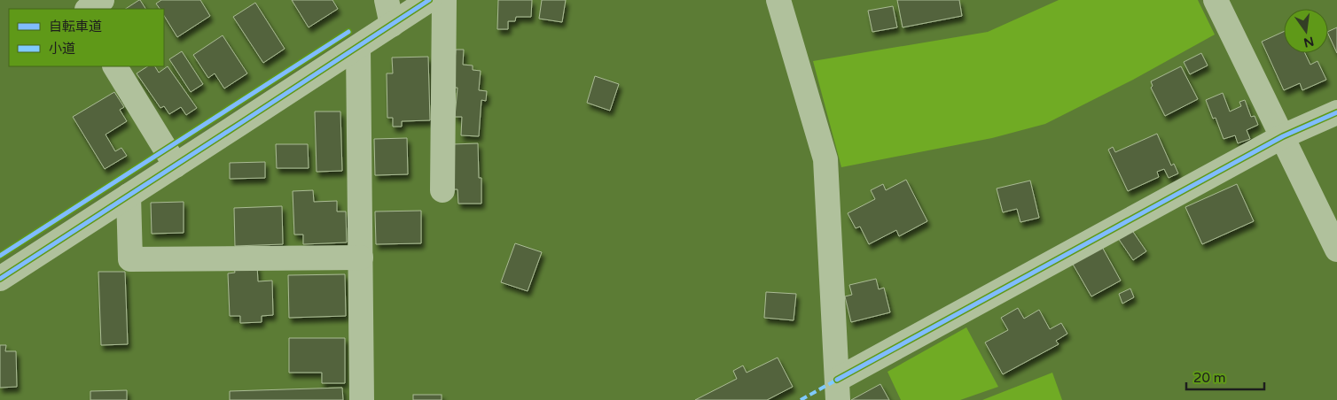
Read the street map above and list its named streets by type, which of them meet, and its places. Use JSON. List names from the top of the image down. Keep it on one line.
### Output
{"legend":["自転車道","小道"],"scale_bar":"20 m","north":"bottom"}
